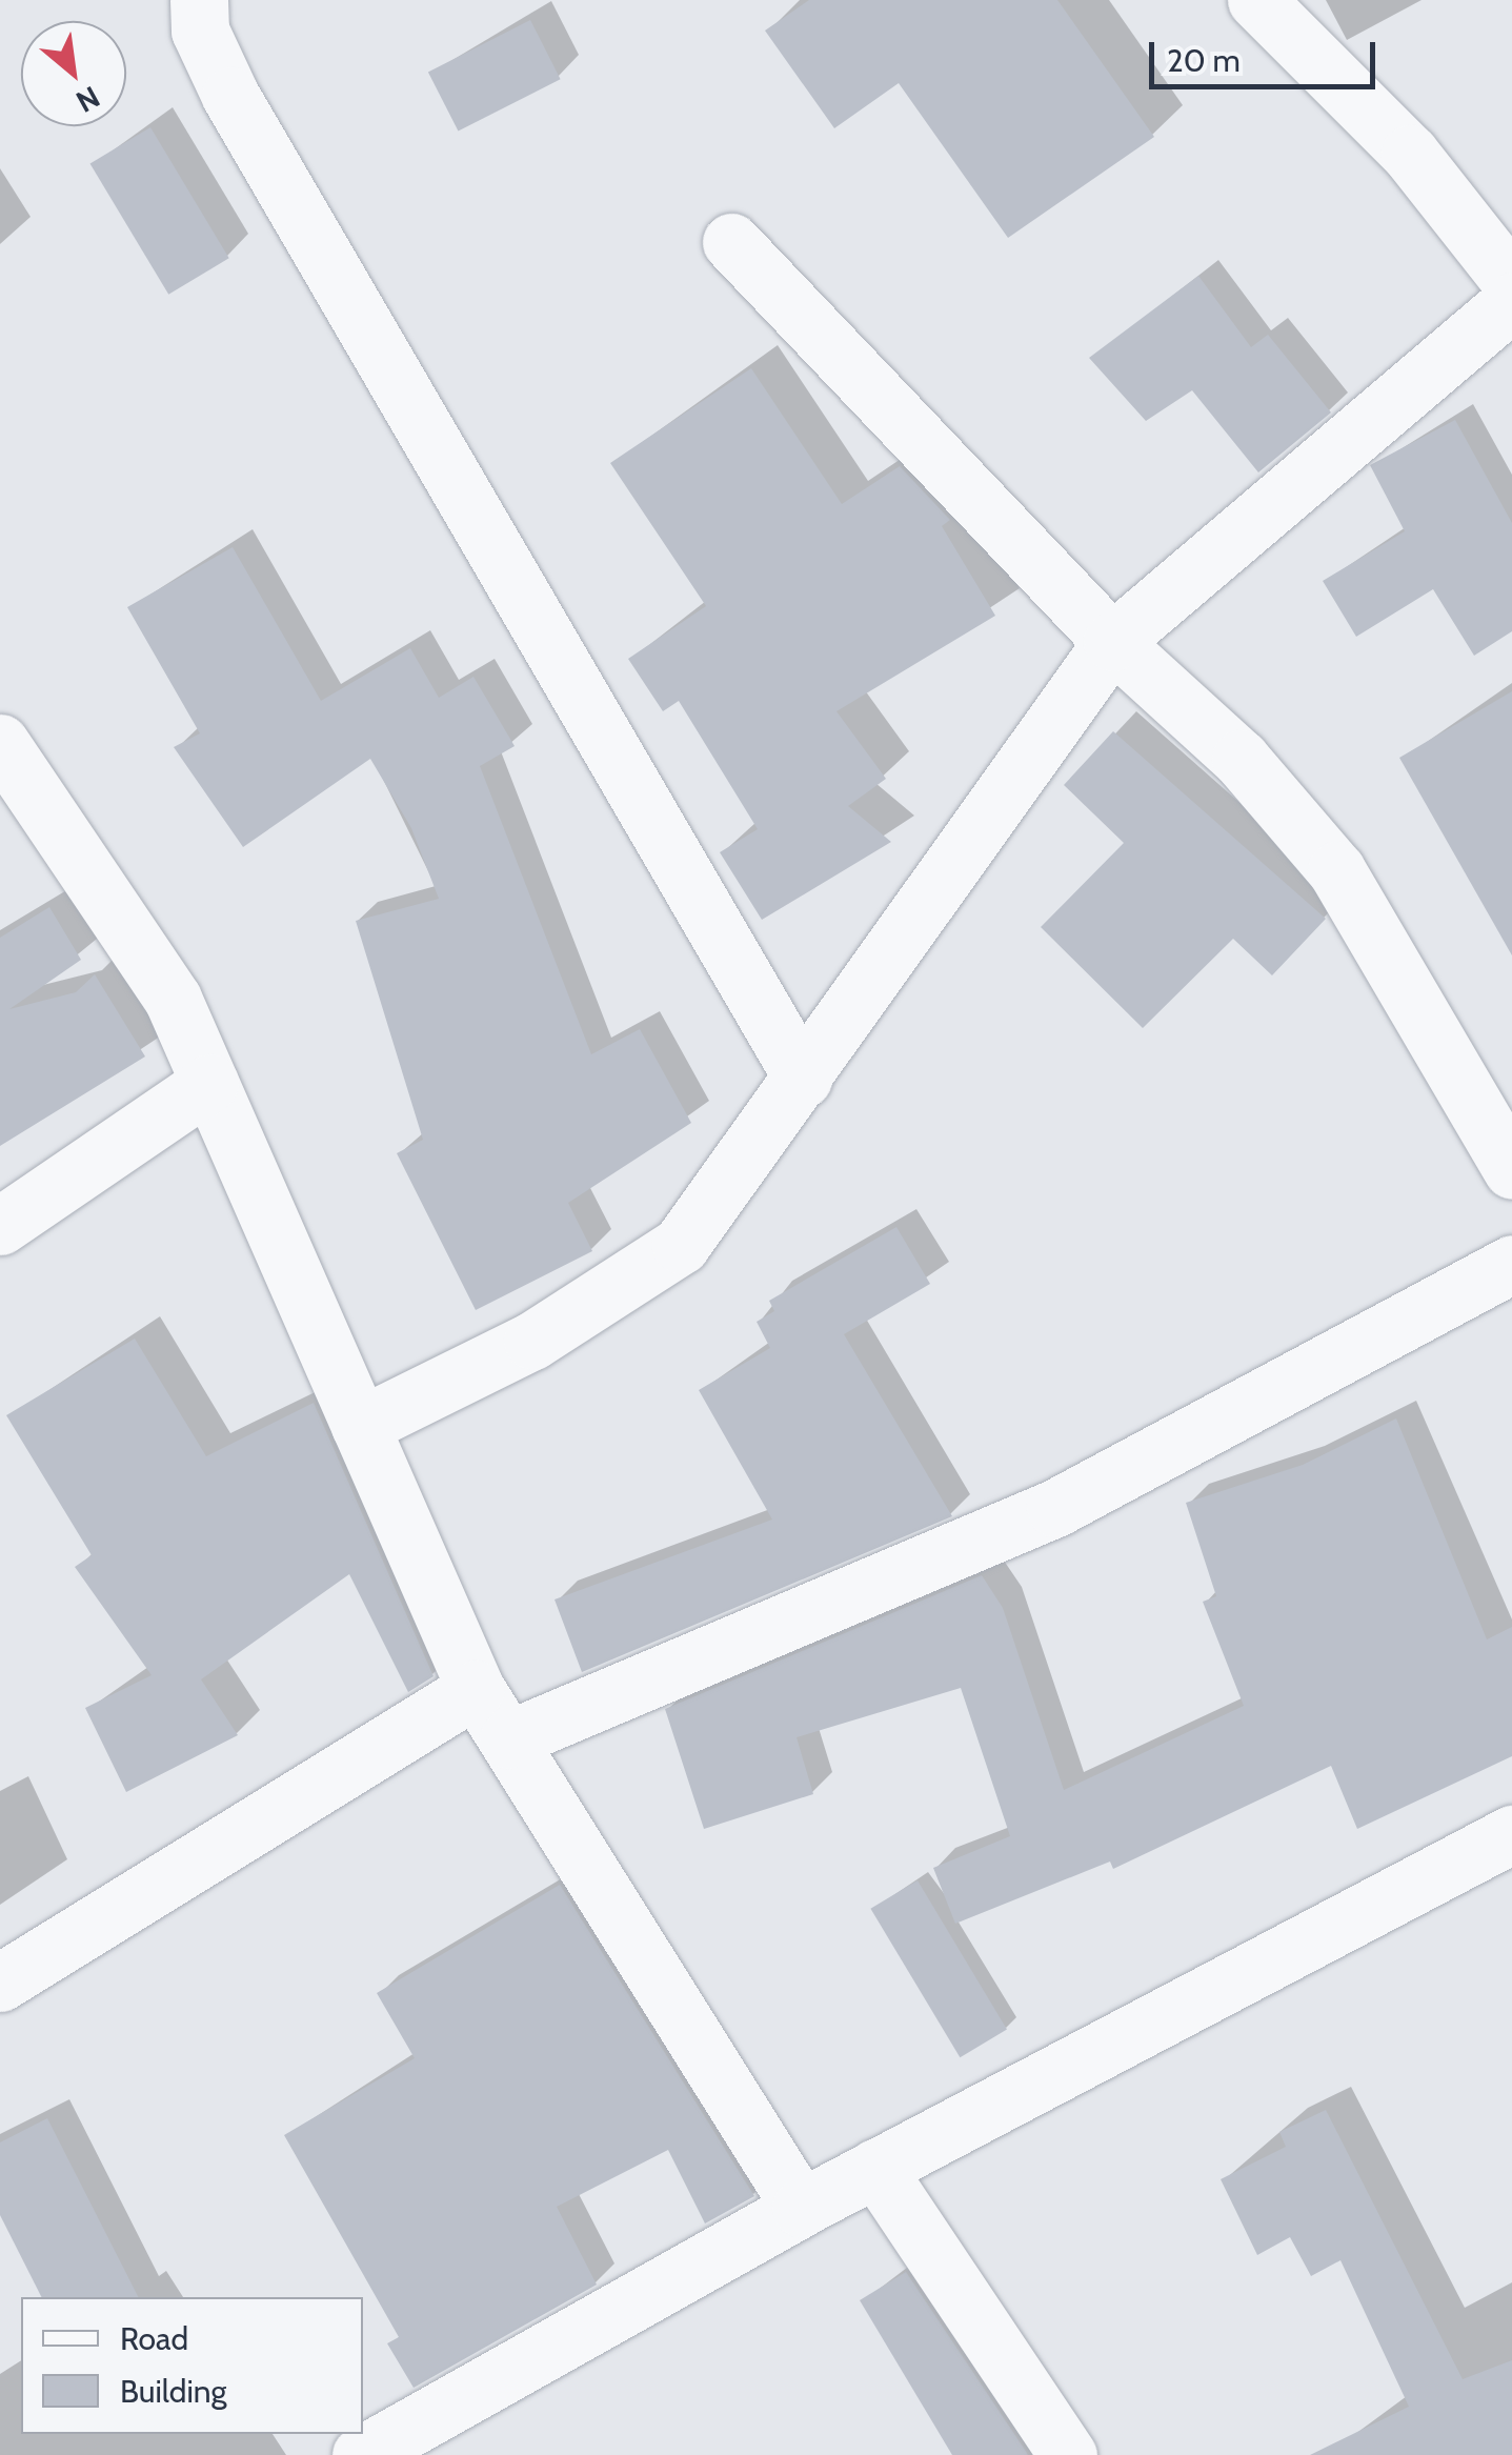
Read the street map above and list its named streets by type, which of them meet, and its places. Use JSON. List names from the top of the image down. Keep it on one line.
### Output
{"legend":["Road","Building"],"scale_bar":"20 m","north":"bottom right"}
